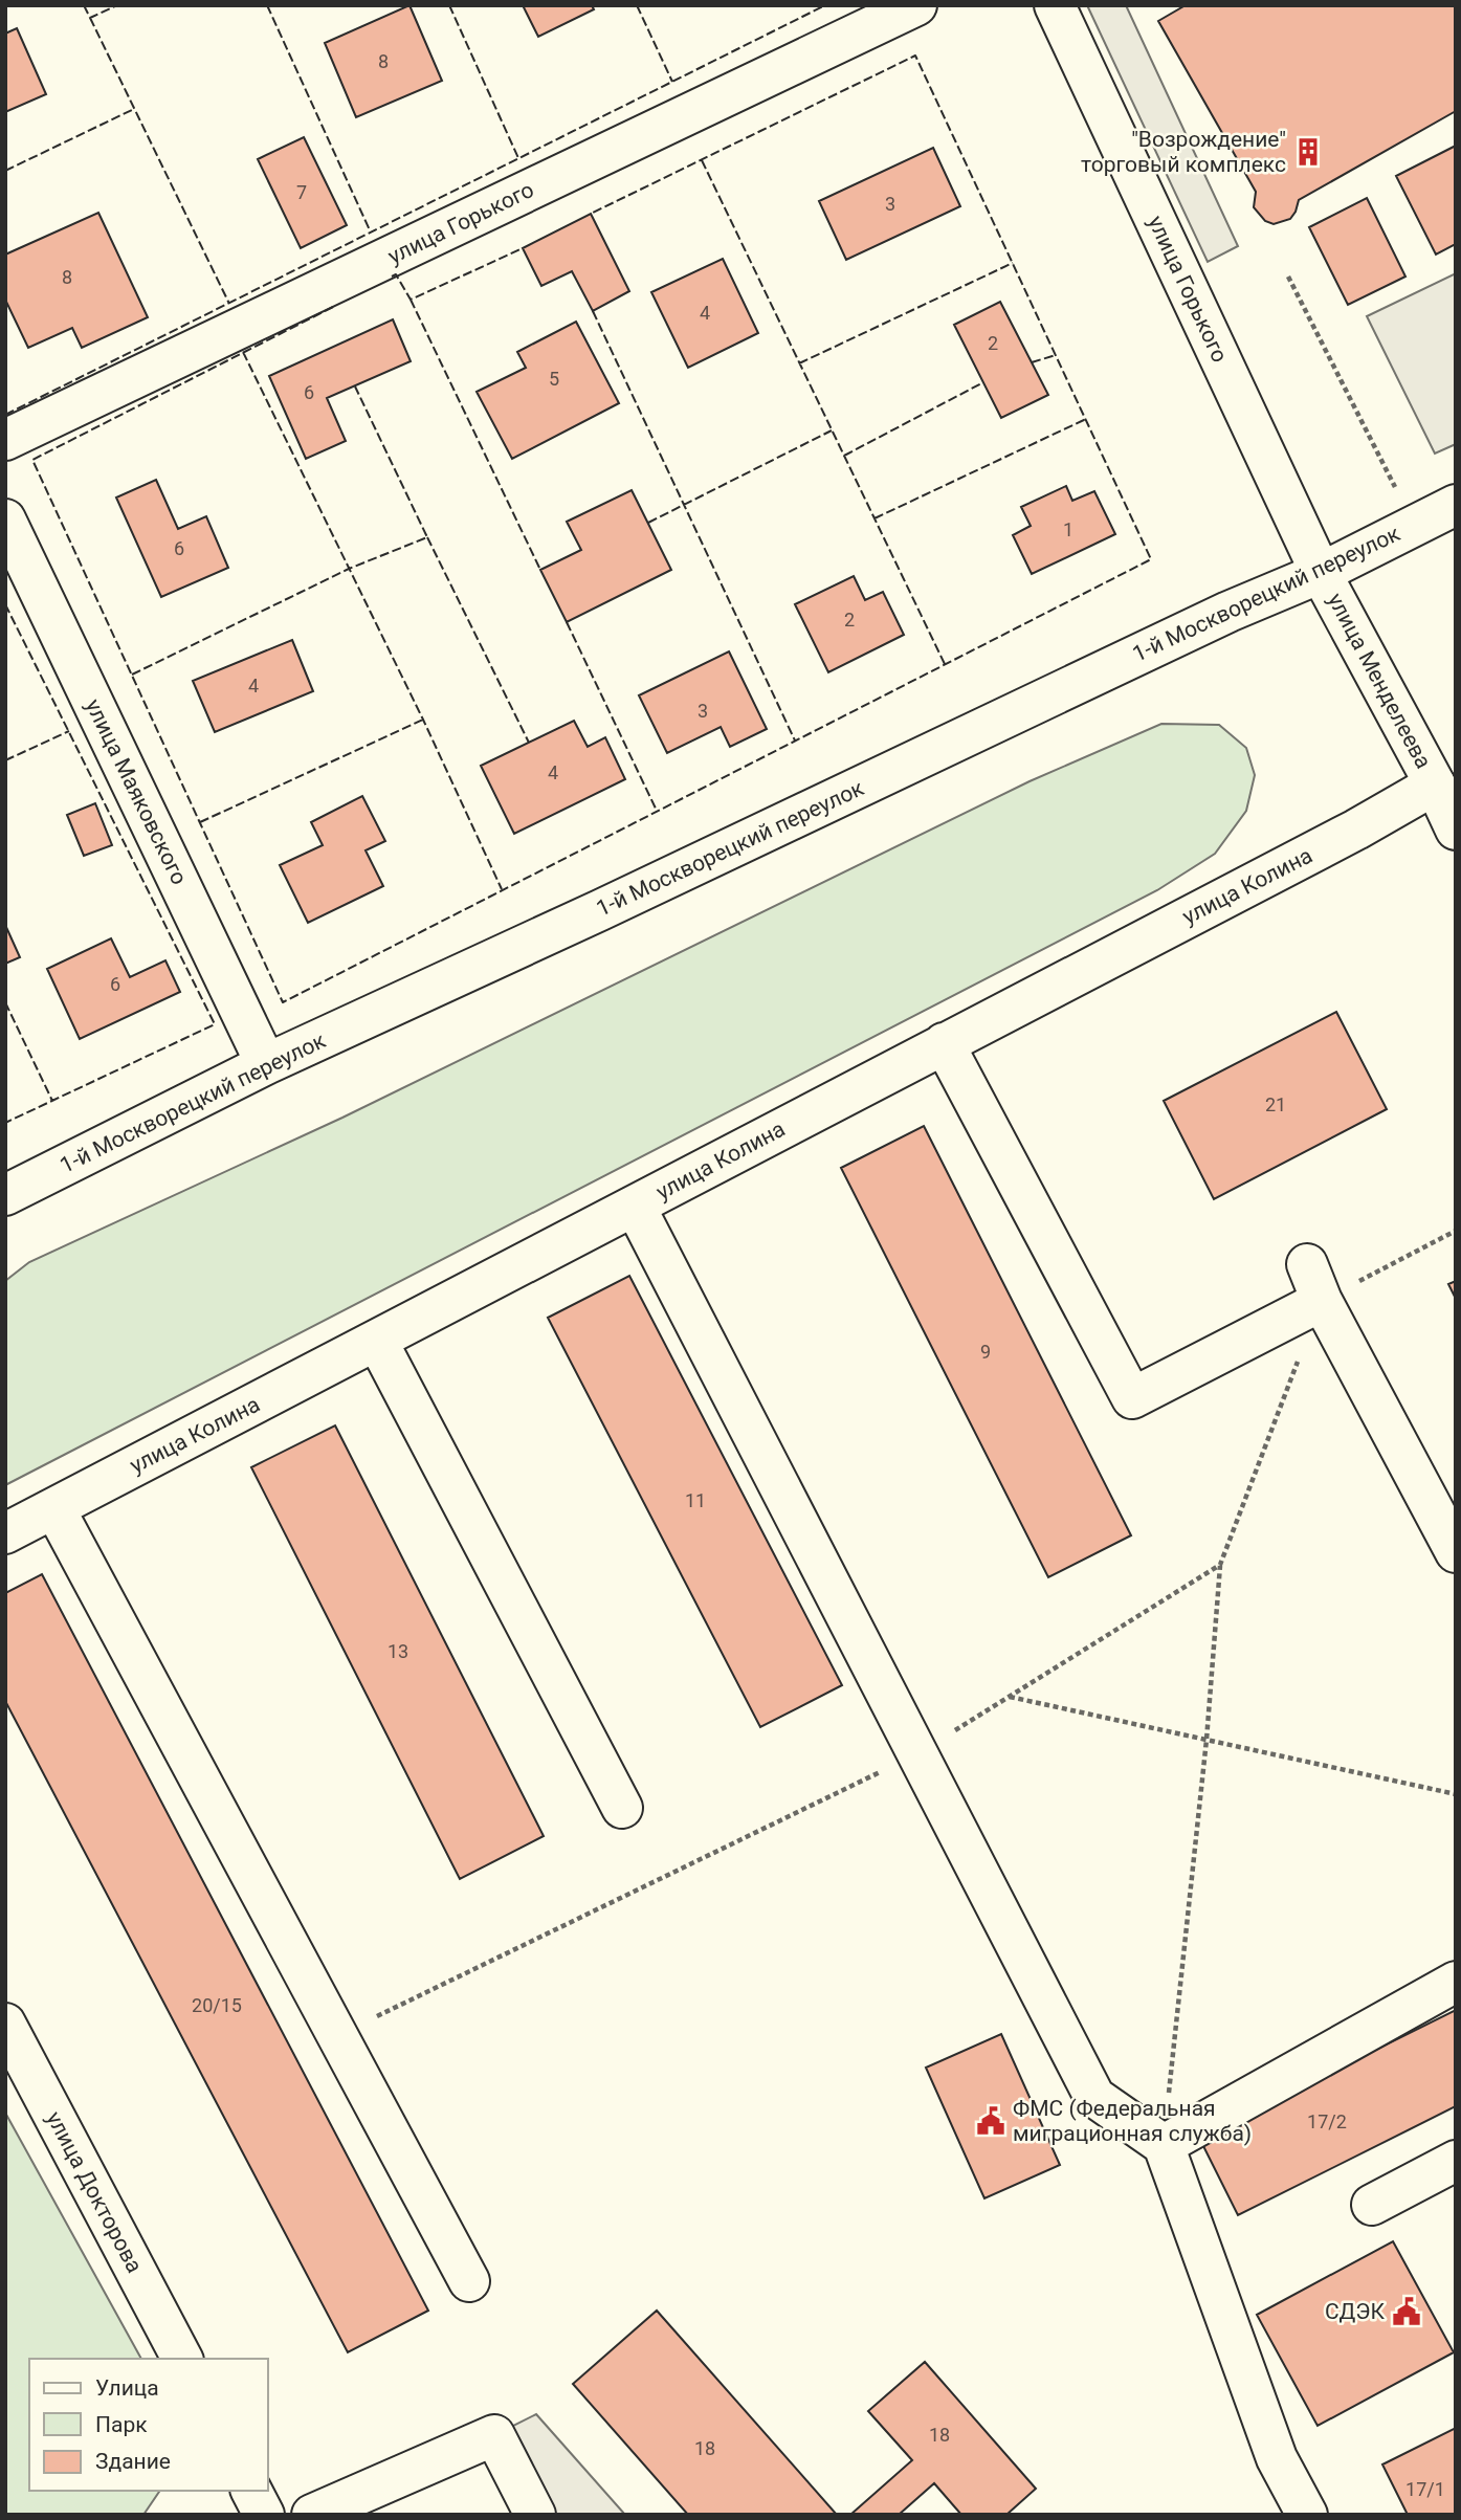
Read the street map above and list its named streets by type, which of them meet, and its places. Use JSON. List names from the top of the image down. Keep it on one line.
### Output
{"streets":{"street":["улица Горького","1-й Москворецкий переулок","улица Менделеева","улица Маяковского","улица Колина","улица Докторова"]},"crossings":[["улица Горького","1-й Москворецкий переулок"],["улица Горького","улица Менделеева"],["1-й Москворецкий переулок","улица Менделеева"],["1-й Москворецкий переулок","улица Маяковского"],["улица Менделеева","улица Колина"]],"places":{"building":["\"Возрождение\" торговый комплекс"],"public building":["ФМС (Федеральная миграционная служба)","СДЭК"]},"house_numbers":["8","7","3","8","4","2","5","6","1","6","2","4","3","4","6","21","9","11","13","20/15","17/2","18","18","17/1"],"legend":["Улица","Парк","Здание"]}
